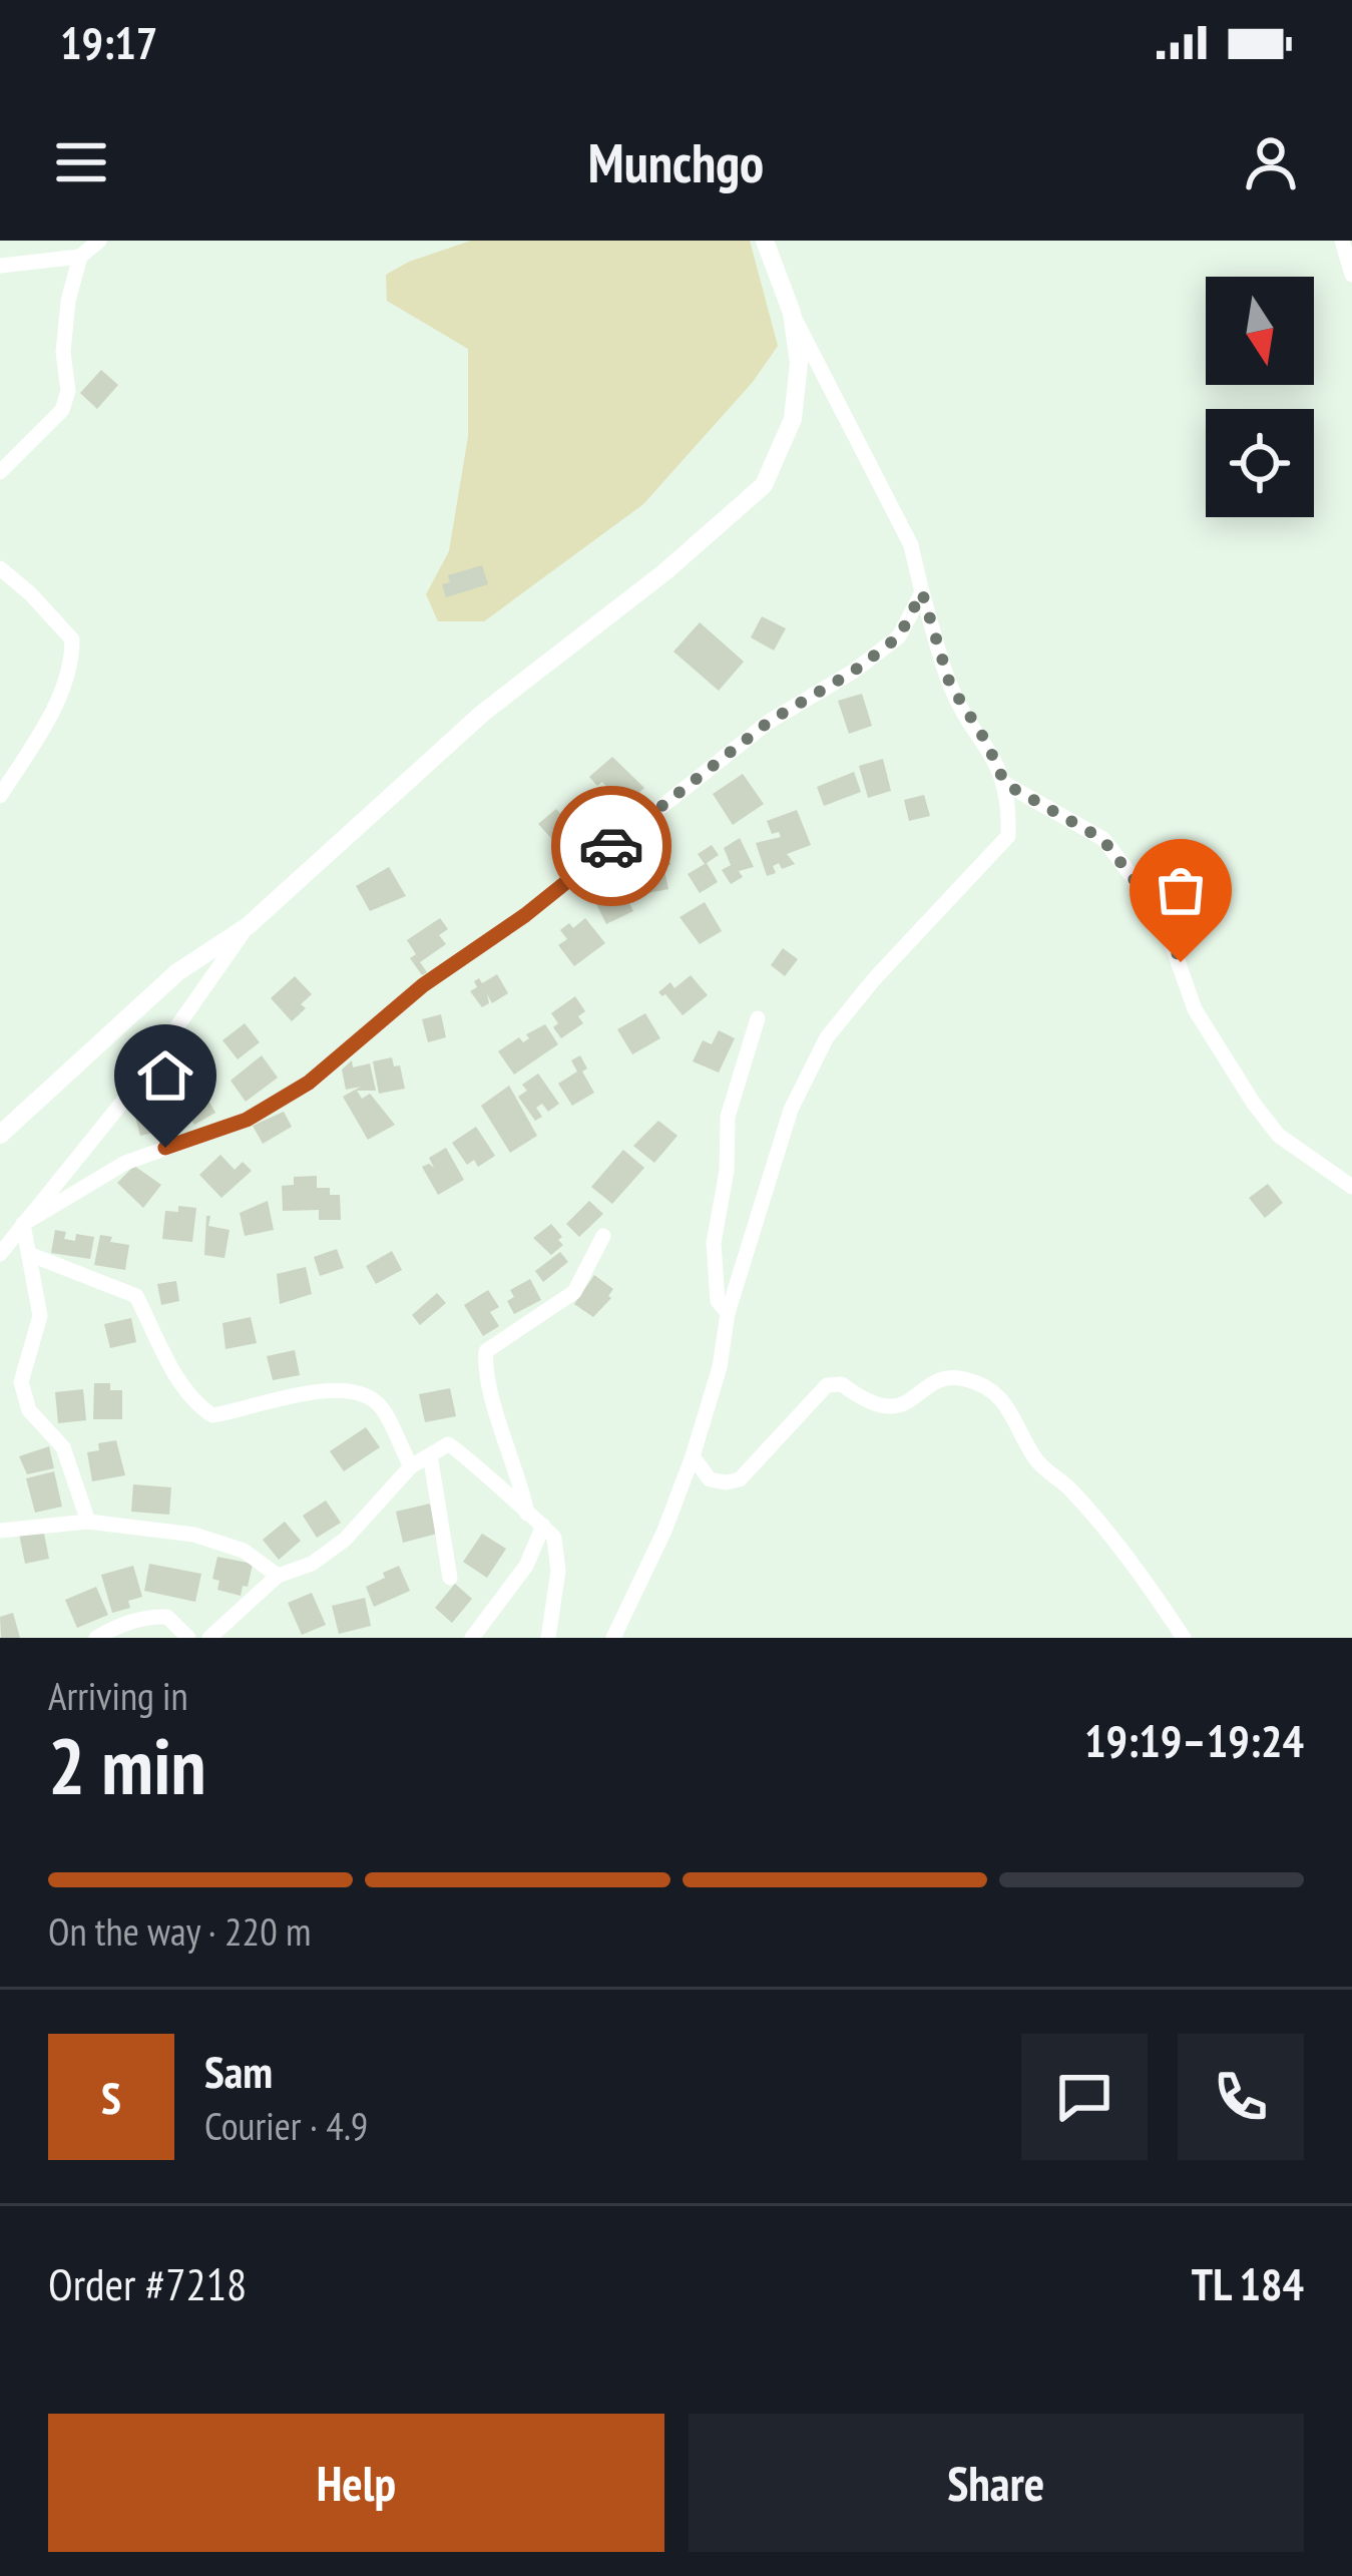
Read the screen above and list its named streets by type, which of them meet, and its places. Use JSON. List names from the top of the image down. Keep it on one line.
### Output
{"north":"bottom","page":{"status":"19:17","header":"Munchgo","heading":["2 min","Arriving in","19:19–19:24"],"panel":["Sam","Courier · 4.9","Order #7218","TL 184"],"bar":"On the way · 220 m","round":"S","buttons":["Help","Share"]}}
